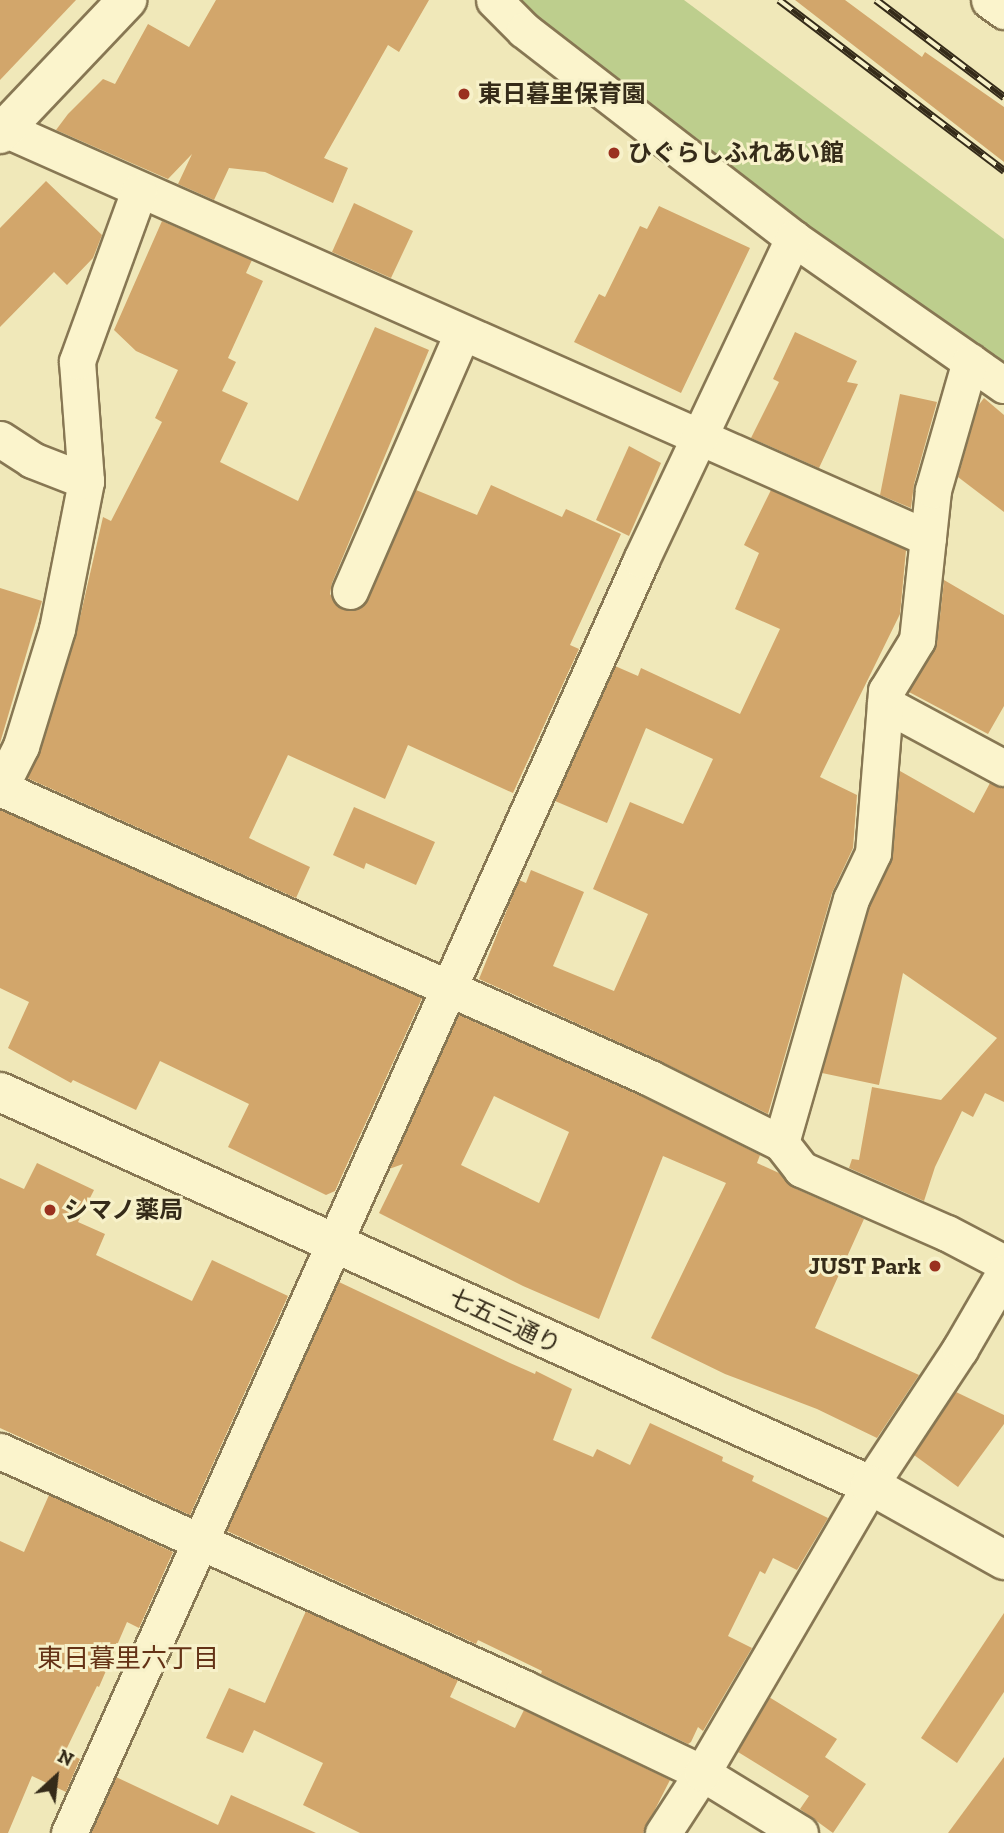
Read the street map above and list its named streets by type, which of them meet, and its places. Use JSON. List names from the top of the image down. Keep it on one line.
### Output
{"streets":{"street":["七五三通り"]},"districts":["東日暮里六丁目"],"places":["東日暮里保育園","ひぐらしふれあい館","シマノ薬局","JUST Park"],"north":"top right"}
